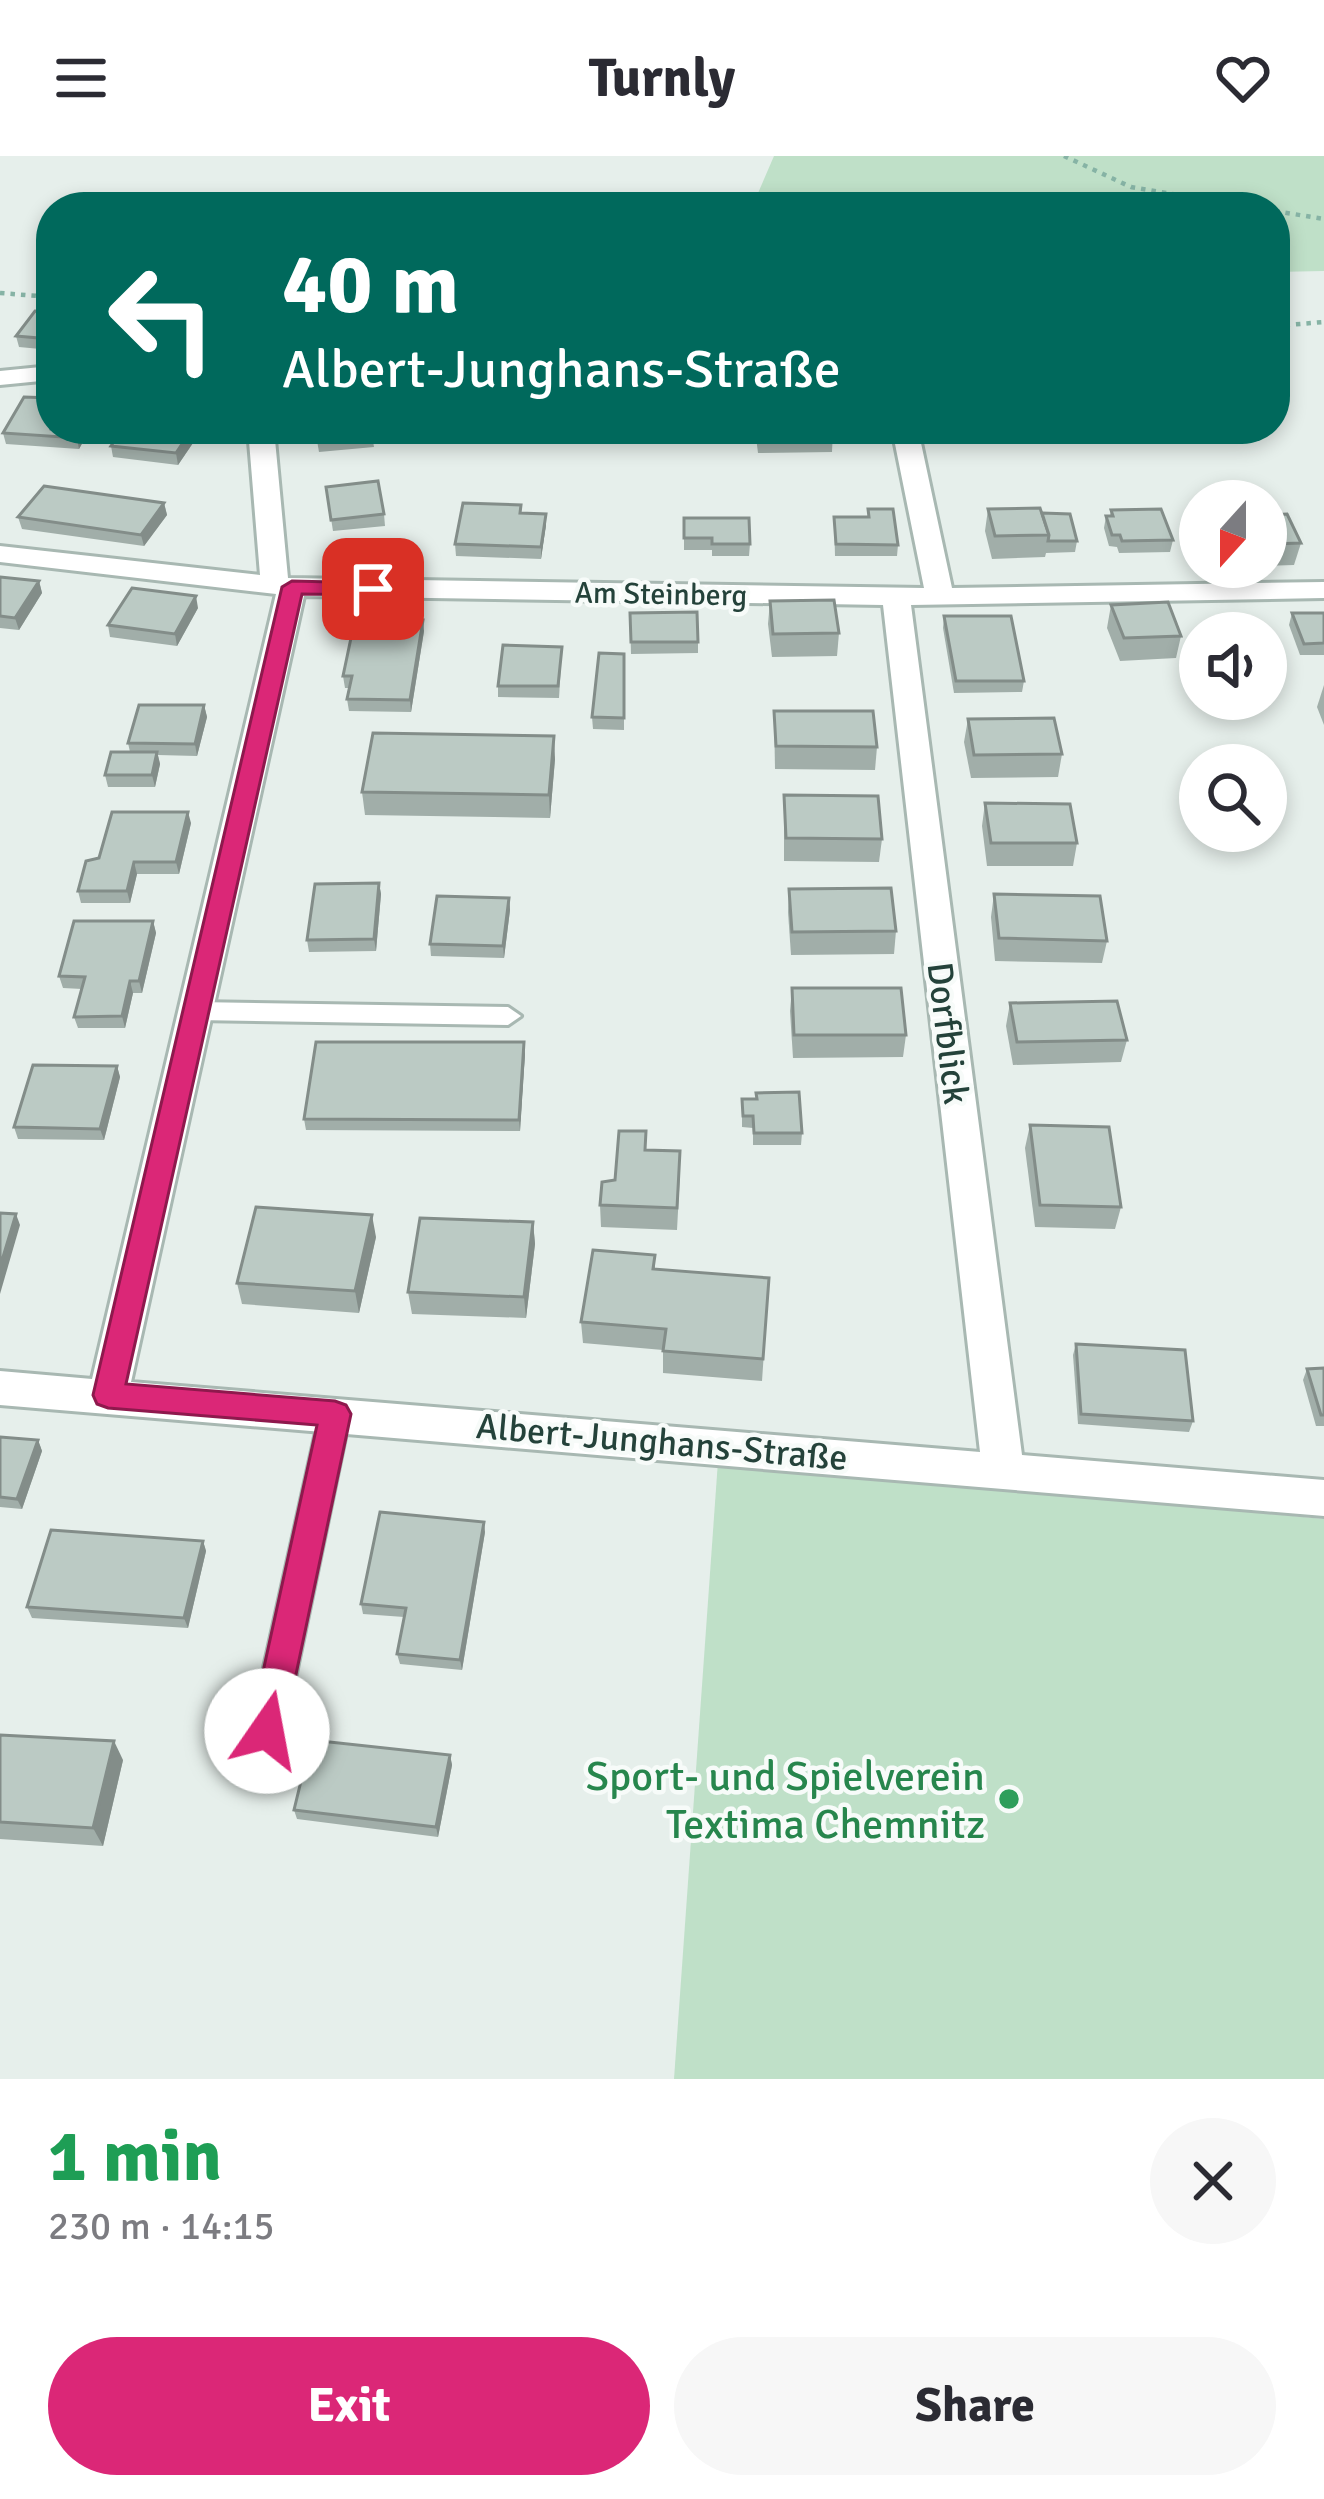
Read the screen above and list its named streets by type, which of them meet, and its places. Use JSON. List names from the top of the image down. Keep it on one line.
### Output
{"streets":{"street":["Am Steinberg","Dorfblick","Albert-Junghans-Straße"]},"crossings":[["Am Steinberg","Dorfblick"],["Dorfblick","Albert-Junghans-Straße"]],"places":["Sport- und Spielverein Textima Chemnitz"],"north":"bottom","page":{"header":"Turnly","turn":["40 m","Albert-Junghans-Straße"],"heading":["1 min","230 m · 14:15"],"buttons":["Exit","Share"]}}
